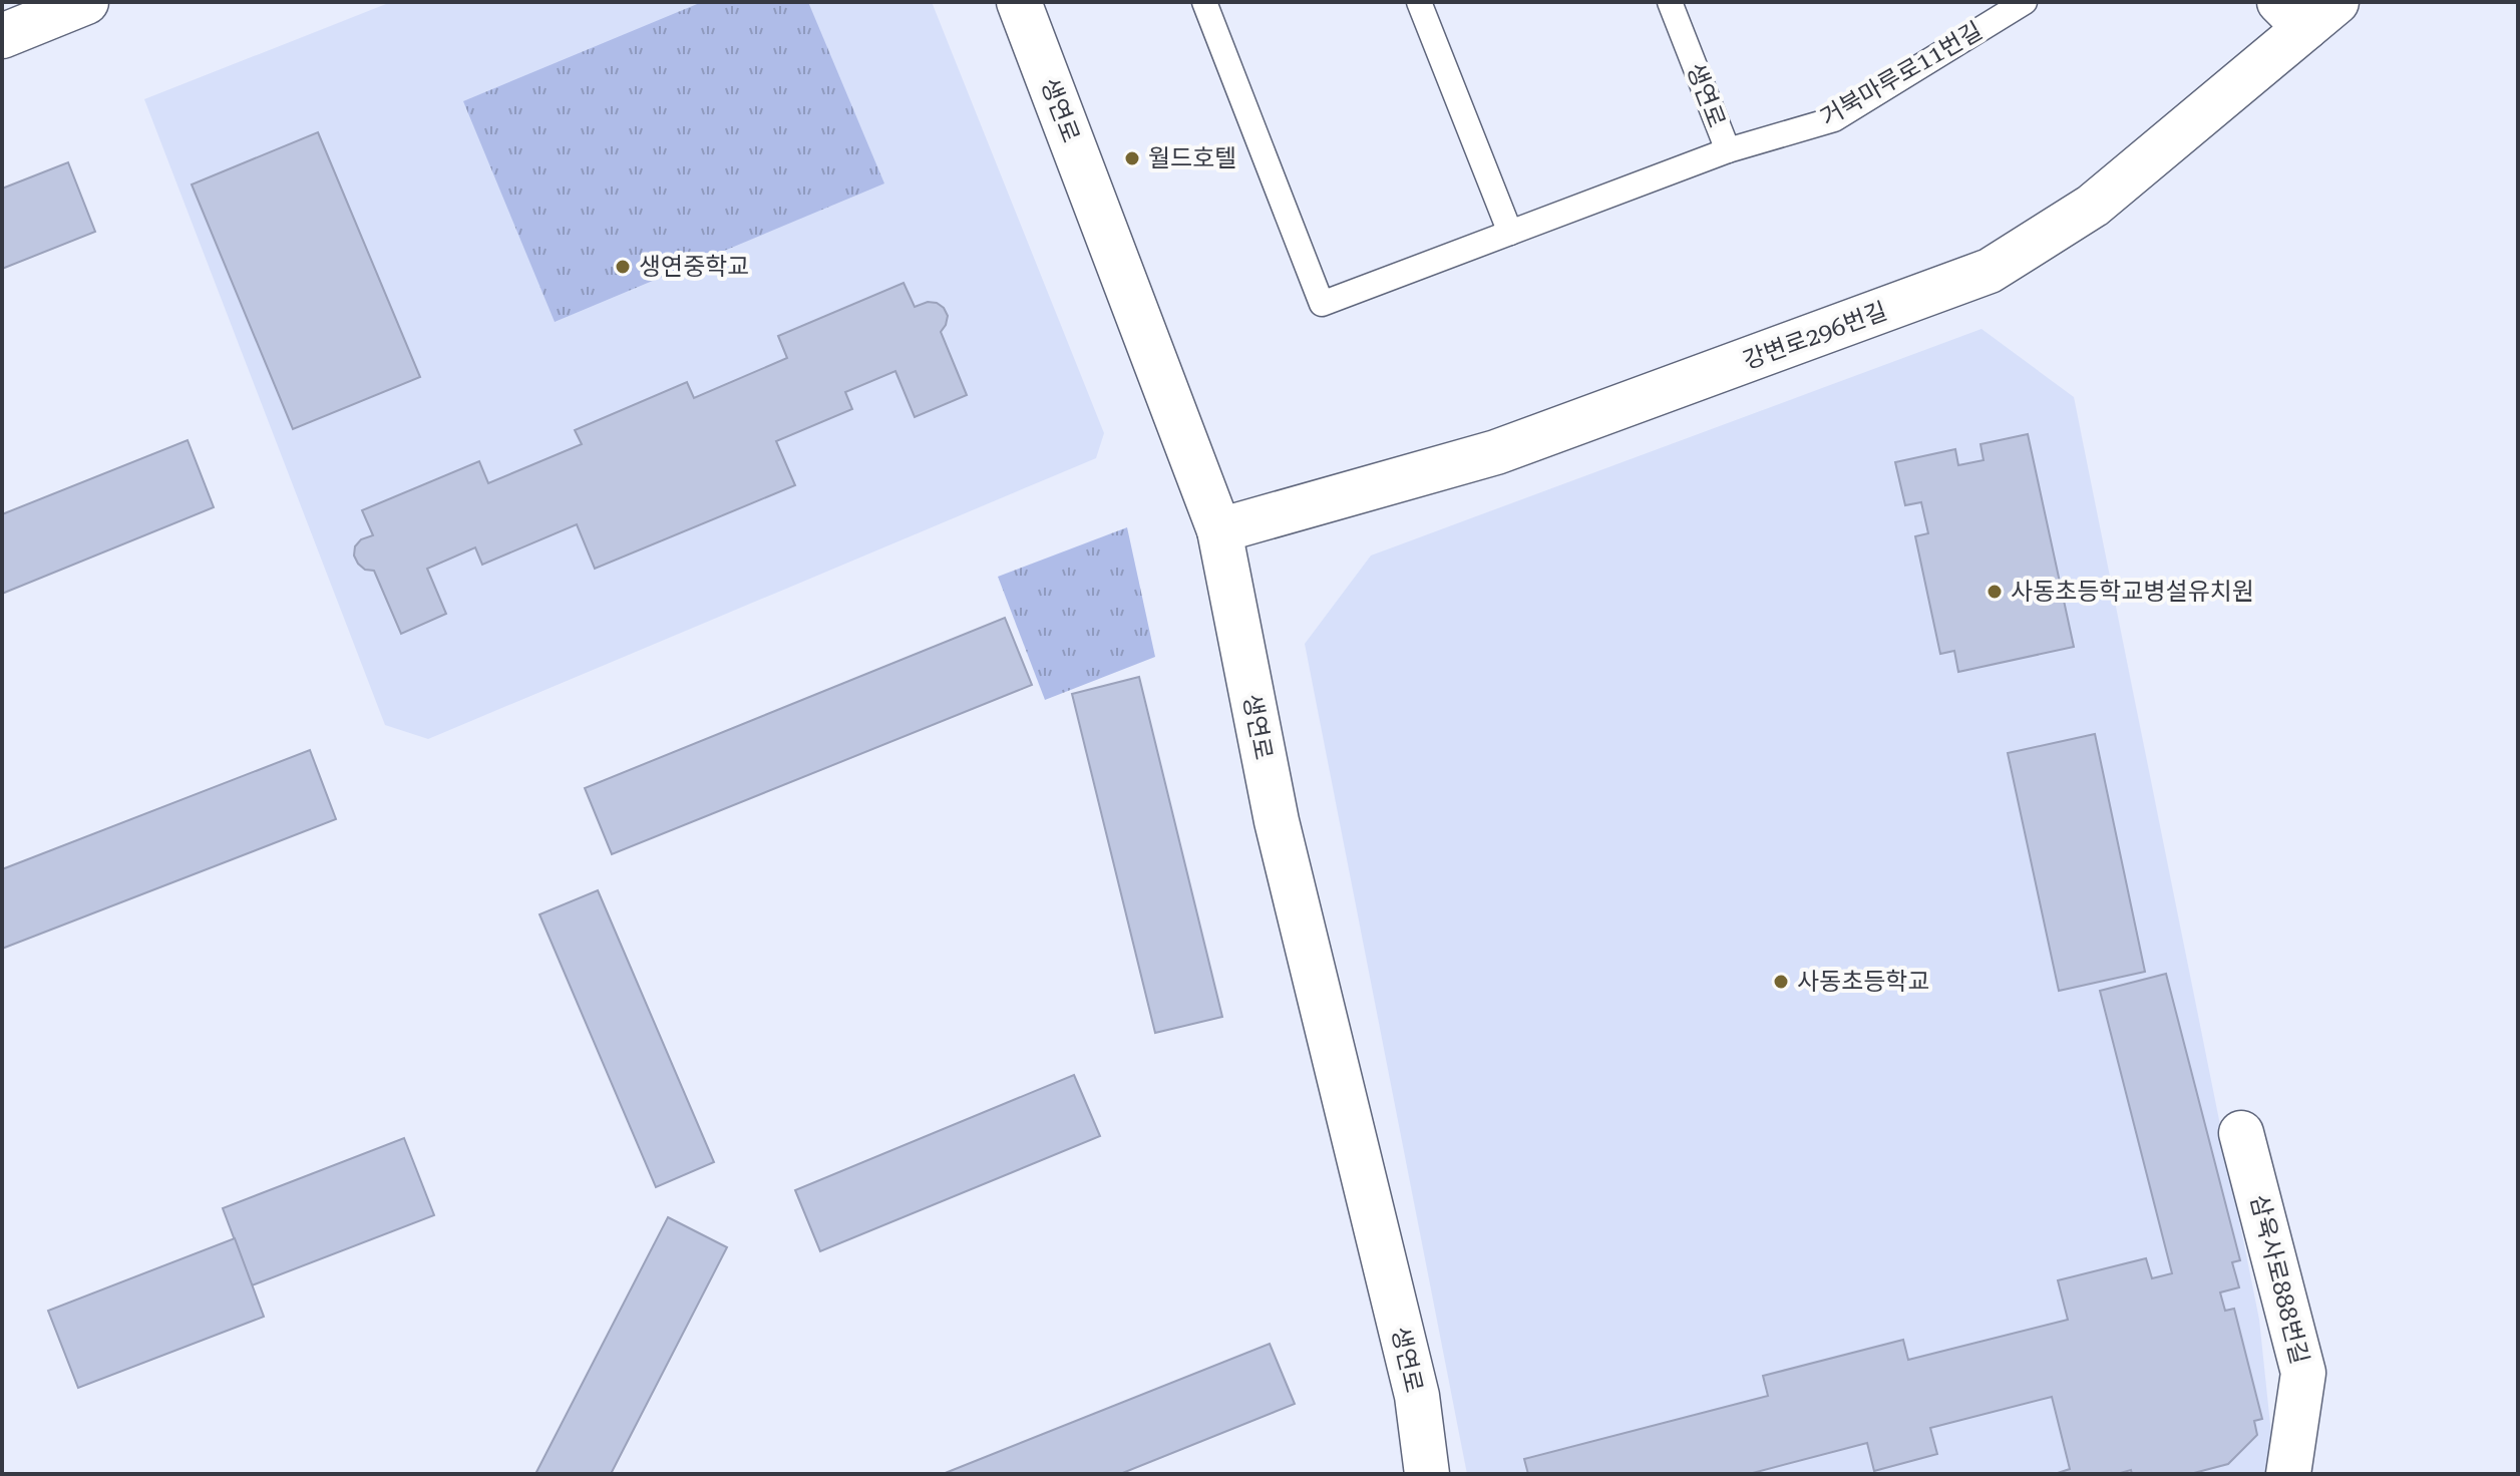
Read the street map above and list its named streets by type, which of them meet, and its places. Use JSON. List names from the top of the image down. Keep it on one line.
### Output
{"streets":{"street":["생연로","강변로296번길","삼육사로888번길"],"lane":["거북마루로11번길"]},"crossings":[["거북마루로11번길","생연로"],["생연로","강변로296번길"]],"places":["월드호텔","생연중학교","사동초등학교병설유치원","사동초등학교"]}
